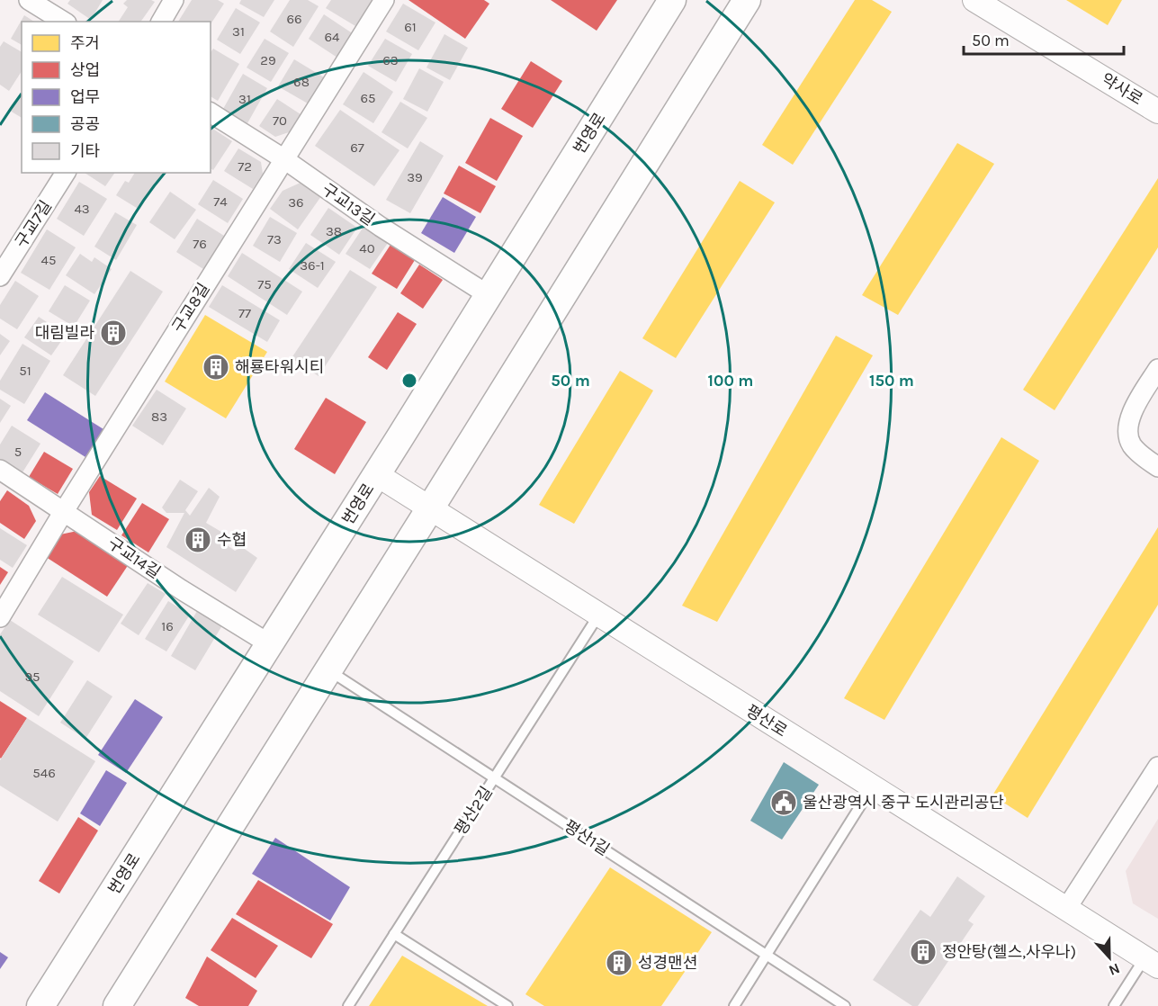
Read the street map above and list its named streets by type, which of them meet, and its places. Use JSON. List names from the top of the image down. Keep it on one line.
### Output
{"streets":{"main road":["번영로"],"street":["약사로","구교13길","구교7길","구교8길","구교14길","평산로"],"lane":["평산2길","평산1길"]},"crossings":[["번영로","구교13길"],["번영로","구교14길"],["번영로","평산로"],["구교13길","구교8길"],["구교8길","구교14길"],["평산로","평산2길"],["평산2길","평산1길"]],"places":{"building":["대림빌라","해룡타워시티","수협","정안탕(헬스,사우나)","성경맨션"],"public building":["울산광역시 중구 도시관리공단"]},"house_numbers":["66","61","31","64","29","63","68","65","31","70","67","72","39","74","36","43","38","73","76","40","45","36-1","75","77","51","83","5","16","95","546"],"legend":["주거","상업","업무","공공","기타"],"scale_bar":"50 m","north":"bottom","rings":["50 m","100 m","150 m"]}
